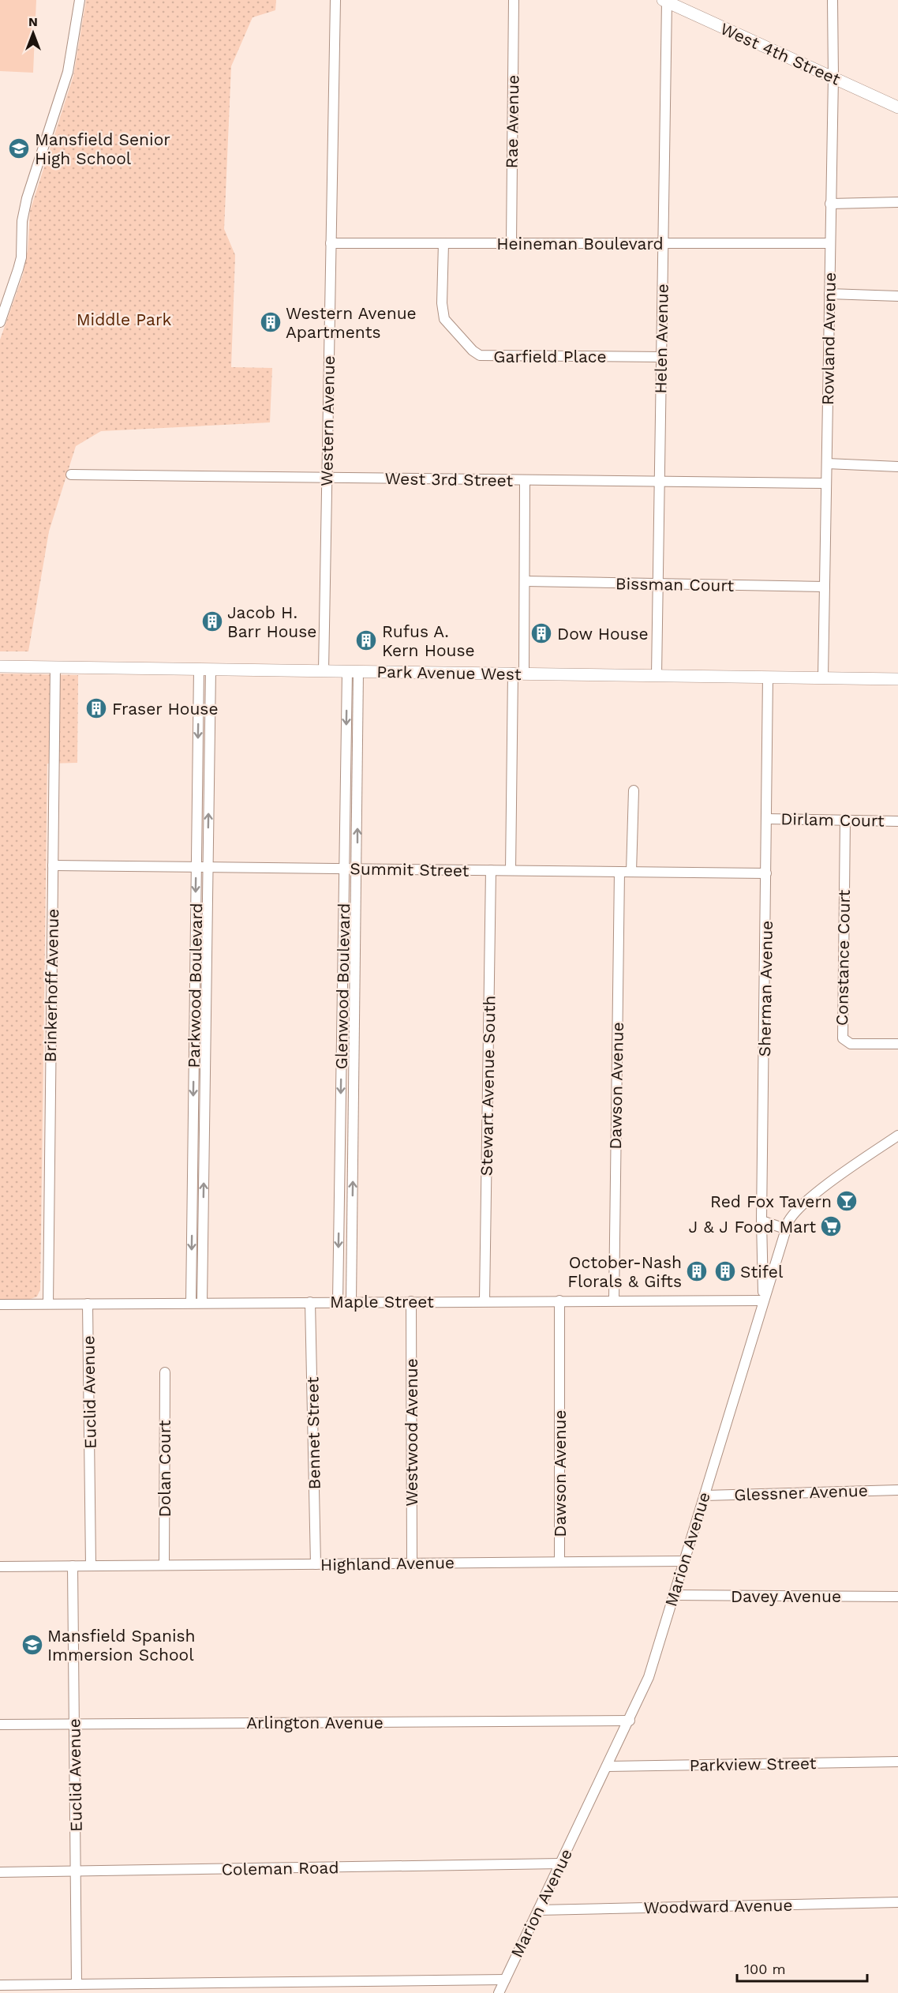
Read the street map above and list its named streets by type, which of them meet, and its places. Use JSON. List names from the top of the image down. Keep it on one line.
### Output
{"streets":{"main road":["West 4th Street","Park Avenue West"],"street":["Rae Avenue","Heineman Boulevard","Helen Avenue","Rowland Avenue","Garfield Place","Western Avenue","West 3rd Street","Bissman Court","Dirlam Court","Summit Street","Constance Court","Brinkerhoff Avenue","Parkwood Boulevard","Glenwood Boulevard","Sherman Avenue","Stewart Avenue South","Dawson Avenue","Maple Street","Euclid Avenue","Westwood Avenue","Bennet Street","Dolan Court","Glessner Avenue","Marion Avenue","Highland Avenue","Davey Avenue","Arlington Avenue","Parkview Street","Coleman Road","Woodward Avenue"]},"crossings":[["West 4th Street","Helen Avenue"],["West 4th Street","Rowland Avenue"],["Rae Avenue","Heineman Boulevard"],["Heineman Boulevard","Helen Avenue"],["Heineman Boulevard","Rowland Avenue"],["Heineman Boulevard","Garfield Place"],["Heineman Boulevard","Western Avenue"],["Helen Avenue","Garfield Place"],["Helen Avenue","West 3rd Street"],["Helen Avenue","Bissman Court"],["Helen Avenue","Park Avenue West"],["Rowland Avenue","West 3rd Street"],["Rowland Avenue","Bissman Court"],["Rowland Avenue","Park Avenue West"],["Western Avenue","West 3rd Street"],["Western Avenue","Park Avenue West"],["Park Avenue West","Brinkerhoff Avenue"],["Park Avenue West","Parkwood Boulevard"],["Park Avenue West","Glenwood Boulevard"],["Park Avenue West","Sherman Avenue"],["Dirlam Court","Constance Court"],["Dirlam Court","Sherman Avenue"],["Summit Street","Brinkerhoff Avenue"],["Summit Street","Parkwood Boulevard"],["Summit Street","Glenwood Boulevard"],["Summit Street","Sherman Avenue"],["Summit Street","Stewart Avenue South"],["Summit Street","Dawson Avenue"],["Brinkerhoff Avenue","Maple Street"],["Parkwood Boulevard","Maple Street"],["Glenwood Boulevard","Maple Street"],["Sherman Avenue","Maple Street"],["Sherman Avenue","Marion Avenue"],["Stewart Avenue South","Maple Street"],["Dawson Avenue","Maple Street"],["Dawson Avenue","Highland Avenue"],["Maple Street","Euclid Avenue"],["Maple Street","Westwood Avenue"],["Maple Street","Bennet Street"],["Maple Street","Marion Avenue"],["Euclid Avenue","Highland Avenue"],["Euclid Avenue","Arlington Avenue"],["Euclid Avenue","Coleman Road"],["Westwood Avenue","Highland Avenue"],["Bennet Street","Highland Avenue"],["Dolan Court","Highland Avenue"],["Glessner Avenue","Marion Avenue"],["Marion Avenue","Highland Avenue"],["Marion Avenue","Davey Avenue"],["Marion Avenue","Arlington Avenue"],["Marion Avenue","Parkview Street"],["Marion Avenue","Coleman Road"],["Marion Avenue","Woodward Avenue"]],"parks":["Middle Park"],"places":{"school or university":["Mansfield Senior High School","Mansfield Spanish Immersion School"],"building":["Western Avenue Apartments","Jacob H. Barr House","Dow House","Rufus A. Kern House","Fraser House","October-Nash Florals & Gifts","Stifel"],"bar":["Red Fox Tavern"],"supermarket":["J & J Food Mart"]},"scale_bar":"100 m","north":"top"}
